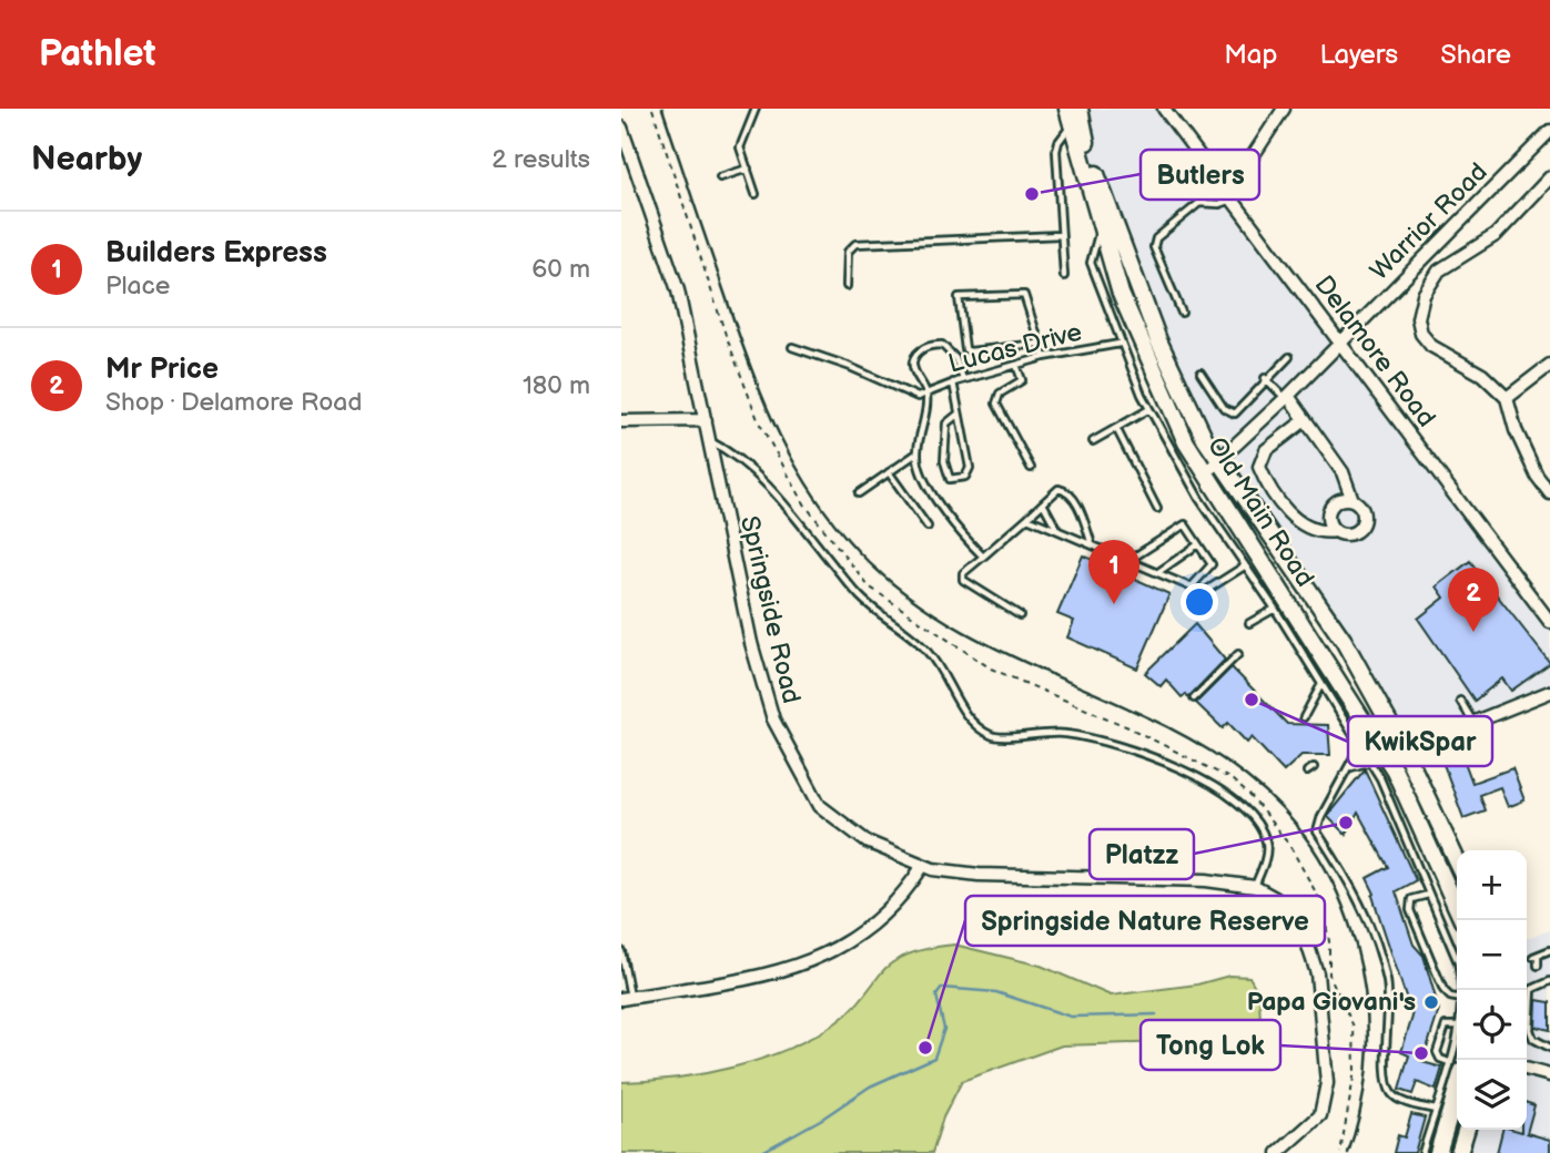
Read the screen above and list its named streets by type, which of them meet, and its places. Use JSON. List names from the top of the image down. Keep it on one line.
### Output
{"streets":{"main road":["Old Main Road"],"street":["Warrior Road","Delamore Road","Springside Road"],"lane":["Lucas Drive"]},"crossings":[["Warrior Road","Delamore Road"],["Warrior Road","Old Main Road"]],"places":["Butlers","KwikSpar","Platzz","Papa Giovani's","Springside Nature Reserve","Tong Lok"],"page":{"header":"Pathlet","nav":["Map","Layers","Share"],"heading":["Nearby","2 results"],"list":[{"mark":"1","name":"Builders Express","note":"Place","value":"60 m"},{"mark":"2","name":"Mr Price","note":"Shop · Delamore Road","value":"180 m"}],"pins":["1","2"],"map_buttons":["+","−"]}}
